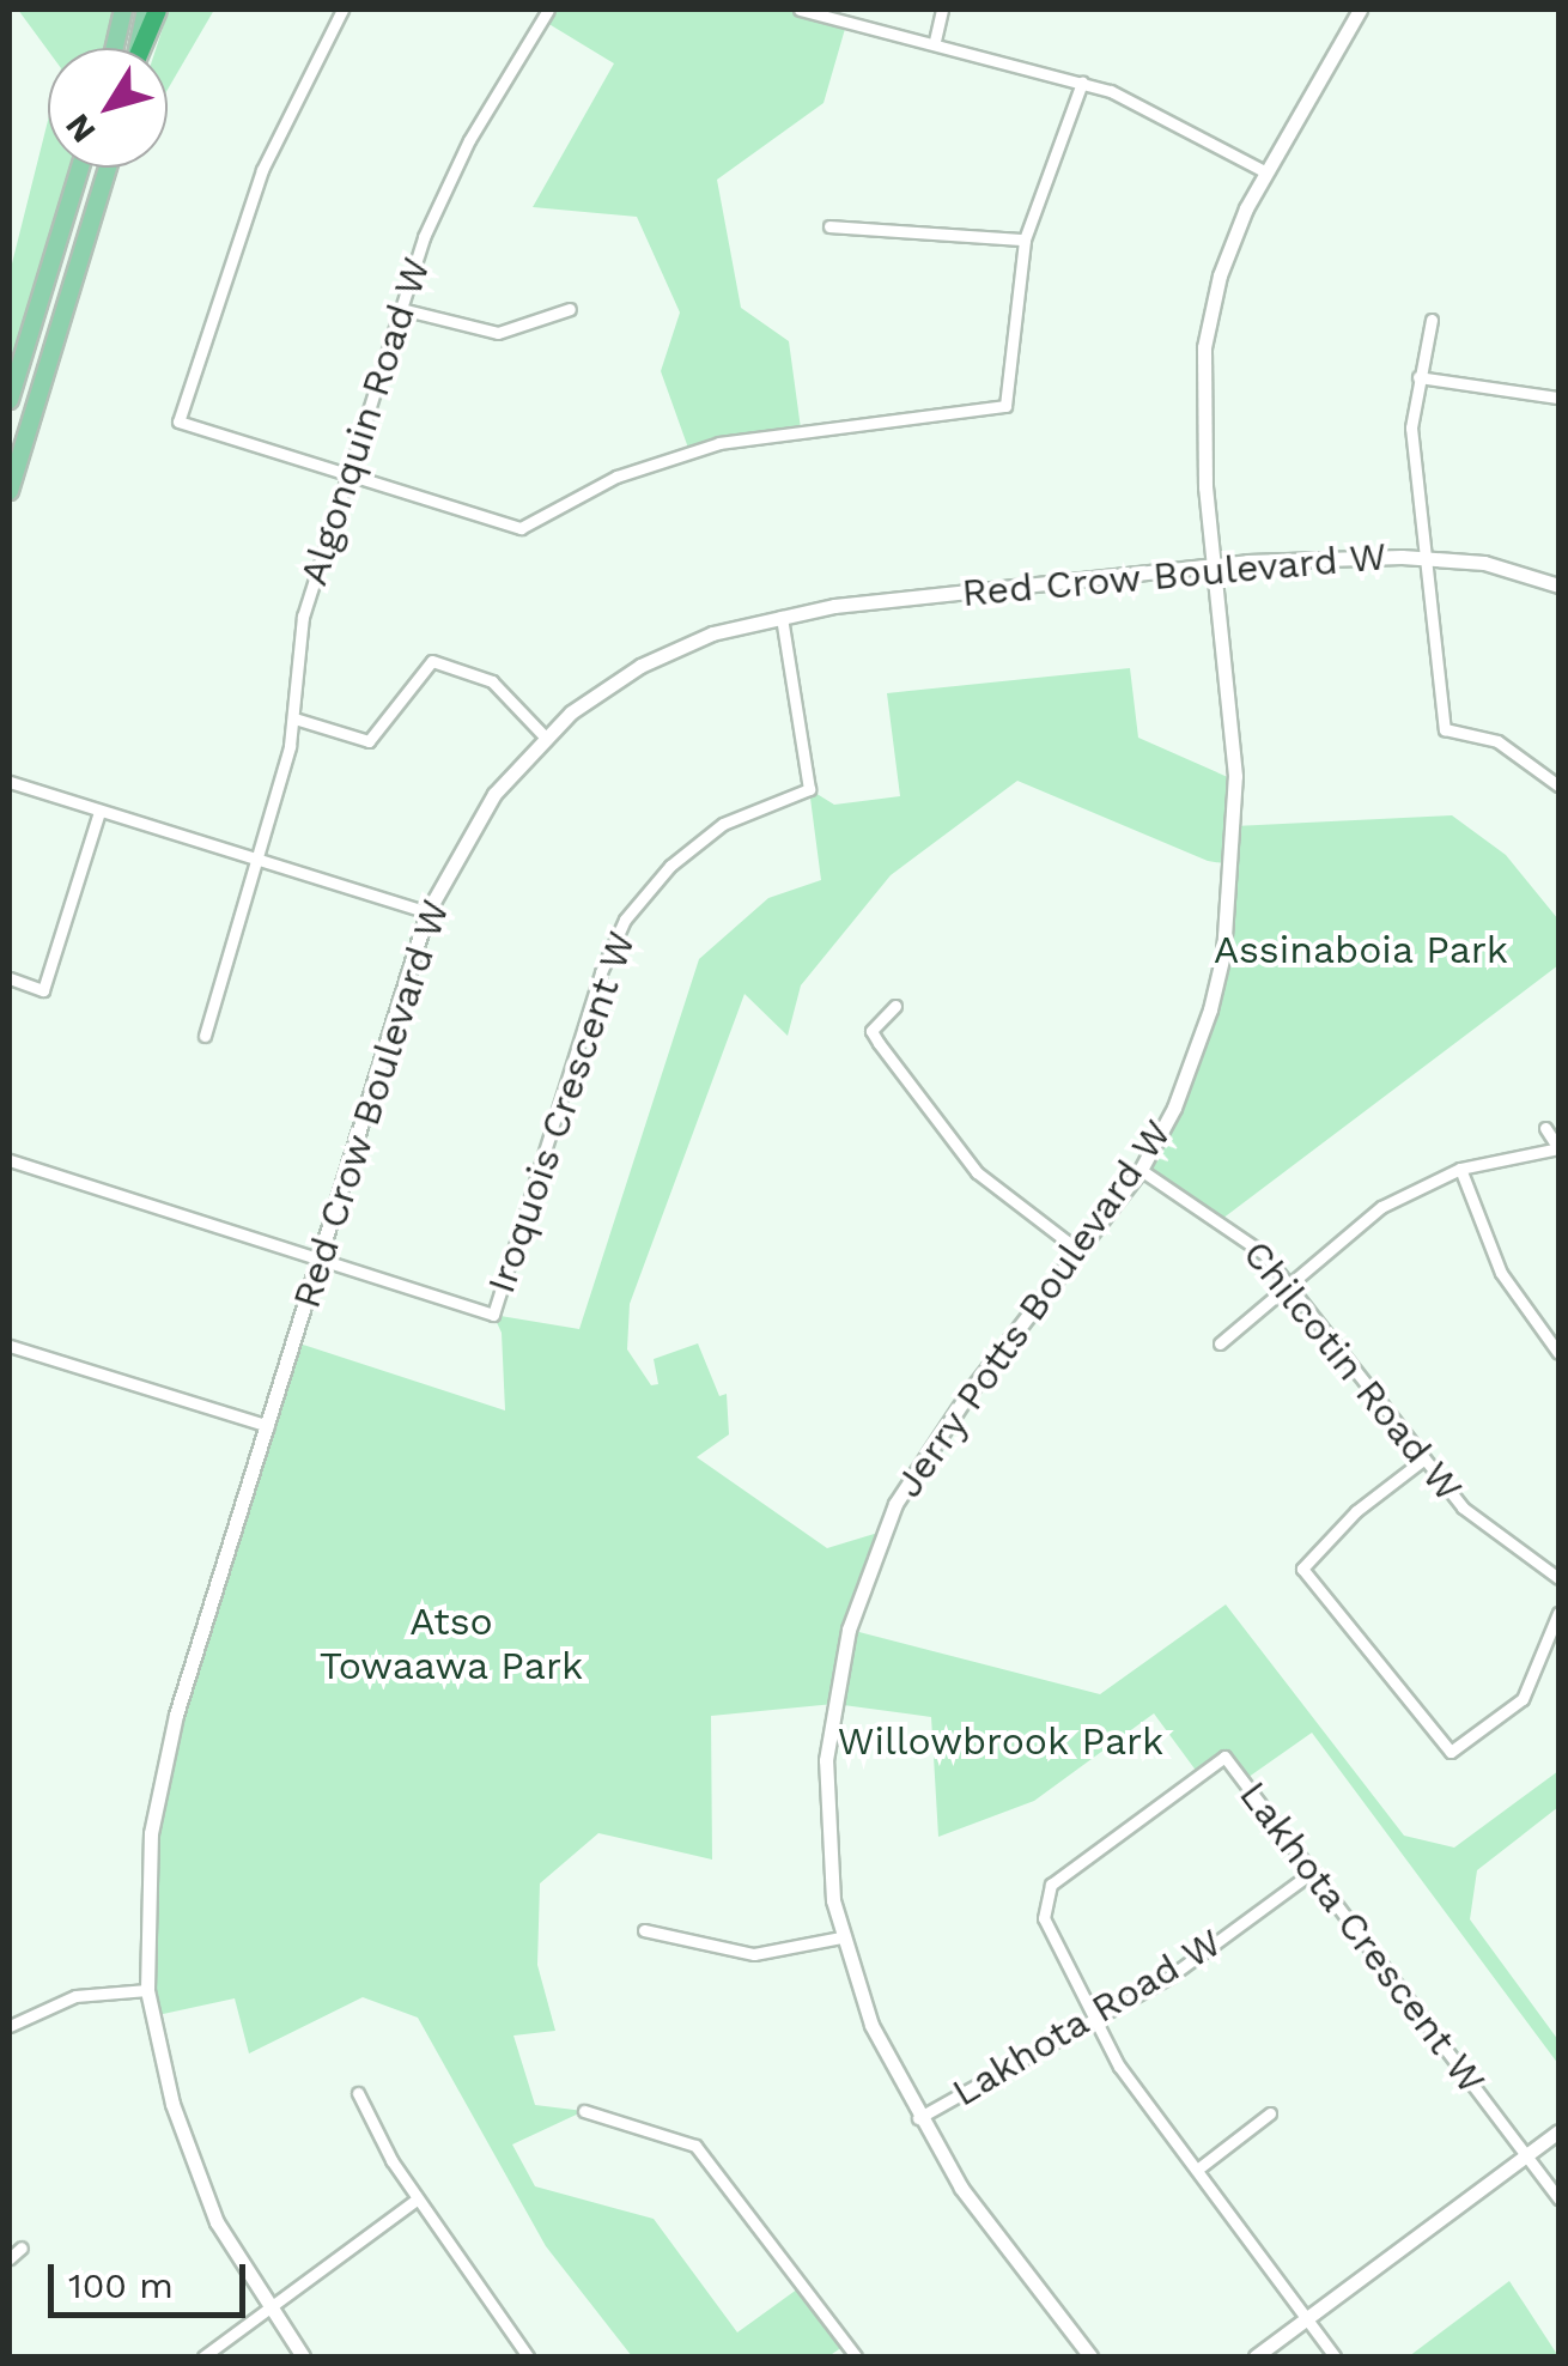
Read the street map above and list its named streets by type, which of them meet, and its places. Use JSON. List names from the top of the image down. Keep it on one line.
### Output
{"streets":{"street":["Algonquin Road W","Red Crow Boulevard W","Iroquois Crescent W","Jerry Potts Boulevard W","Chilcotin Road W","Lakhota Crescent W","Lakhota Road W"]},"crossings":[["Red Crow Boulevard W","Iroquois Crescent W"],["Red Crow Boulevard W","Jerry Potts Boulevard W"],["Jerry Potts Boulevard W","Chilcotin Road W"],["Jerry Potts Boulevard W","Lakhota Road W"],["Lakhota Crescent W","Lakhota Road W"]],"parks":["Assinaboia Park","Atso Towaawa Park","Willowbrook Park"],"scale_bar":"100 m","north":"bottom left"}
